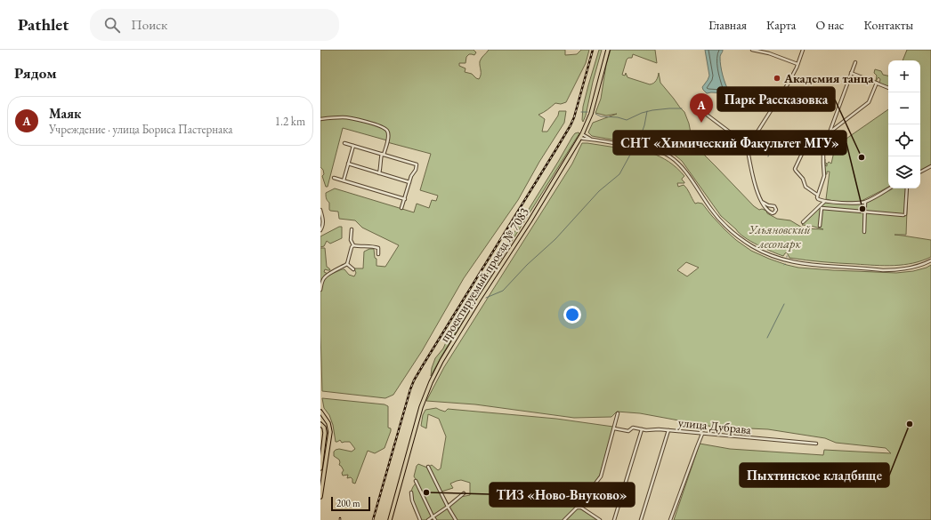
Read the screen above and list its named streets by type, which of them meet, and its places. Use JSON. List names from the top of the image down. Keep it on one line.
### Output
{"streets":{"main road":["проектируемый проезд № 7083"],"street":["улица Дубрава"]},"parks":["Ульяновский лесопарк"],"places":["Академия танца","Парк Рассказовка","СНТ «Химический Факультет МГУ»","Пыхтинское кладбище","ТИЗ «Ново-Внуково»"],"scale_bar":"200 m","page":{"header":"Pathlet","search":"Поиск","nav":["Главная","Карта","О нас","Контакты"],"heading":"Рядом","map_buttons":["+","−"],"pins":"A","list":[{"mark":"A","name":"Маяк","note":"Учреждение · улица Бориса Пастернака","value":"1.2 km"}],"scale":"200 m"}}
